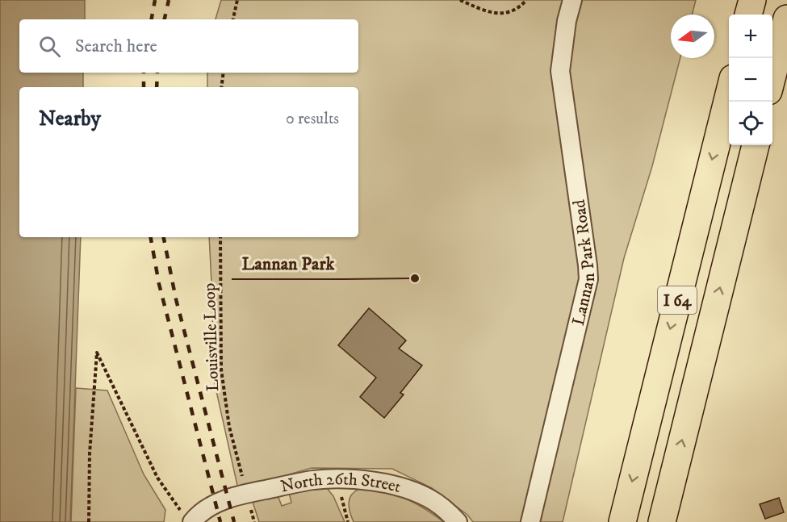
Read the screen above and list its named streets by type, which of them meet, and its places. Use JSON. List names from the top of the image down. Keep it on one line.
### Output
{"streets":{"highway":["I 64"],"street":["Lannan Park Road","North 26th Street"],"path":["Louisville Loop"]},"crossings":[["Louisville Loop","North 26th Street"]],"places":["Lannan Park"],"north":"left","page":{"map_buttons":["+","−"],"search":"Search here","heading":["Nearby","0 results"]}}
